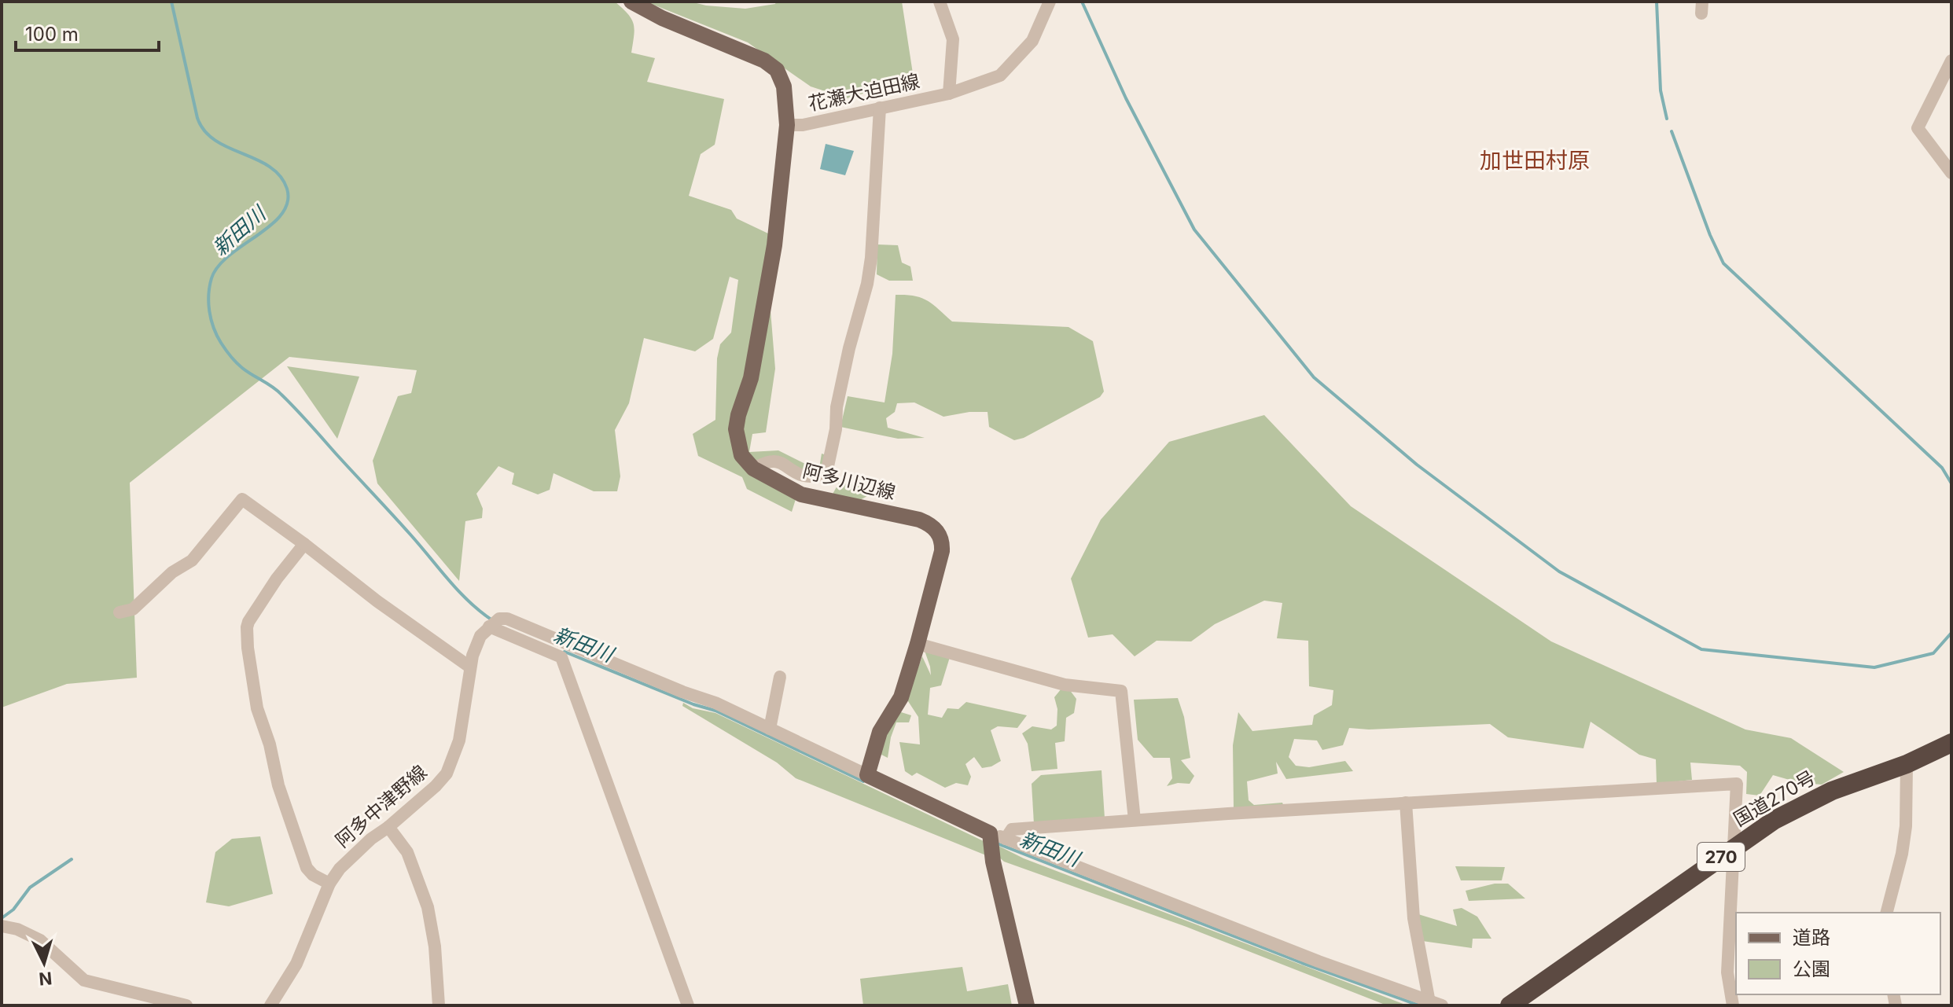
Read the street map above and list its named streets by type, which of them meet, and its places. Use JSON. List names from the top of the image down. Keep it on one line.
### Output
{"streets":{"highway":["国道270号","270"],"main road":["阿多川辺線"],"street":["花瀬大迫田線","阿多中津野線"]},"districts":["加世田村原"],"water":["新田川"],"legend":["道路","公園"],"scale_bar":"100 m","north":"bottom"}
